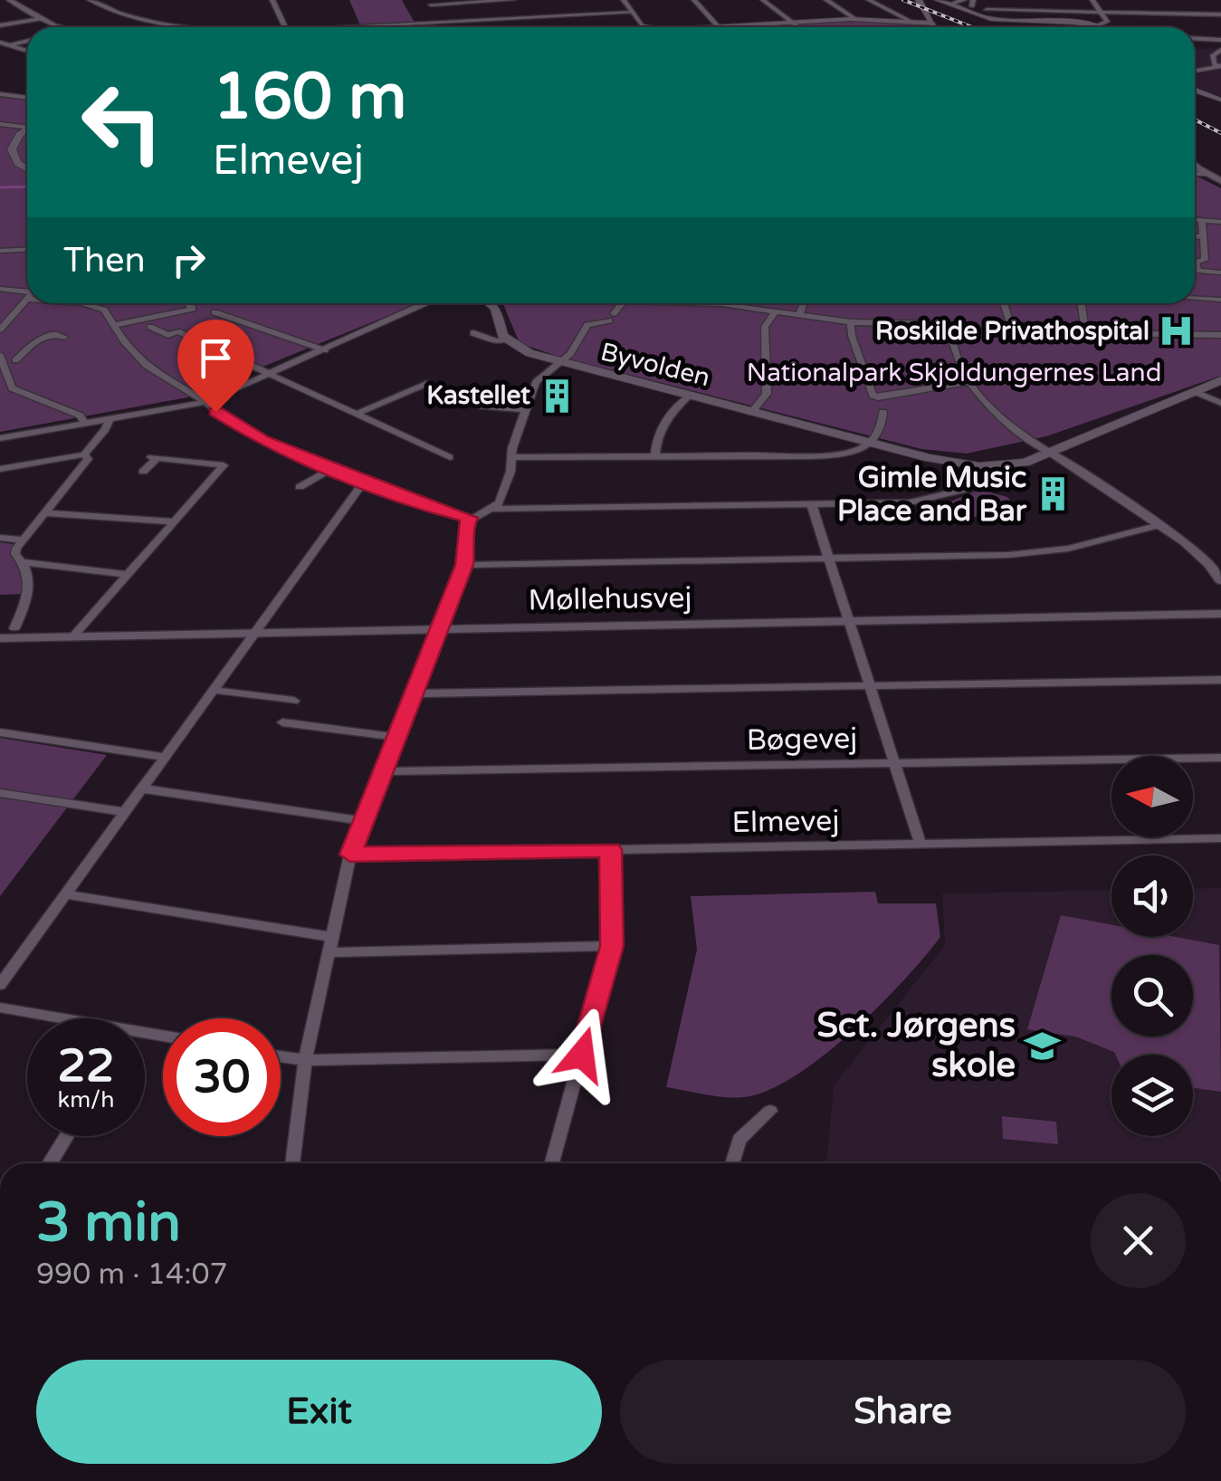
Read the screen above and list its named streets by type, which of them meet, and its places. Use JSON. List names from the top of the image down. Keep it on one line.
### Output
{"streets":{"main road":["Byvolden"],"street":["Møllehusvej","Bøgevej","Elmevej"]},"parks":["Nationalpark Skjoldungernes Land"],"places":{"hospital":["Roskilde Privathospital"],"building":["Kastellet","Gimle Music Place and Bar"],"school or university":["Sct. Jørgens skole"]},"north":"left","page":{"turn":["160 m","Elmevej"],"then":"Then","speed":"22 km/h","limit":"30","heading":["3 min","990 m · 14:07"],"buttons":["Exit","Share"]}}
